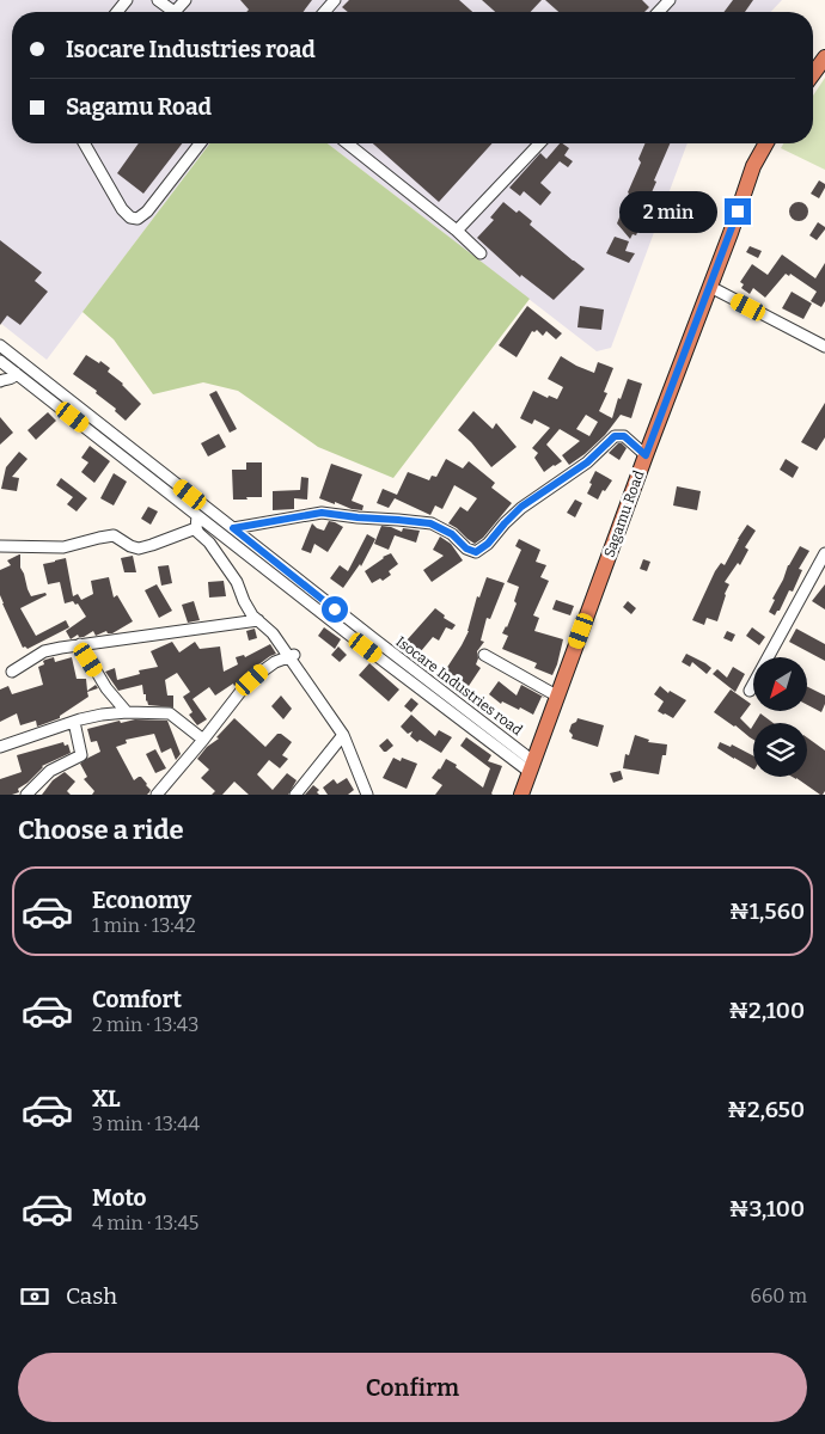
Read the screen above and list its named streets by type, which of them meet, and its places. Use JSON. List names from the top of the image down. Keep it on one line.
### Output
{"streets":{"highway":["Sagamu Road"],"street":["Isocare Industries road"]},"crossings":[["Sagamu Road","Isocare Industries road"]],"north":"bottom left","page":{"banner":["Isocare Industries road","Sagamu Road"],"bubble":"2 min","heading":"Choose a ride","list":[{"name":"Economy","note":"1 min · 13:42","value":"₦1,560"},{"name":"Comfort","note":"2 min · 13:43","value":"₦2,100"},{"name":"XL","note":"3 min · 13:44","value":"₦2,650"},{"name":"Moto","note":"4 min · 13:45","value":"₦3,100"}],"pay":["Cash","660 m"],"buttons":"Confirm"}}
